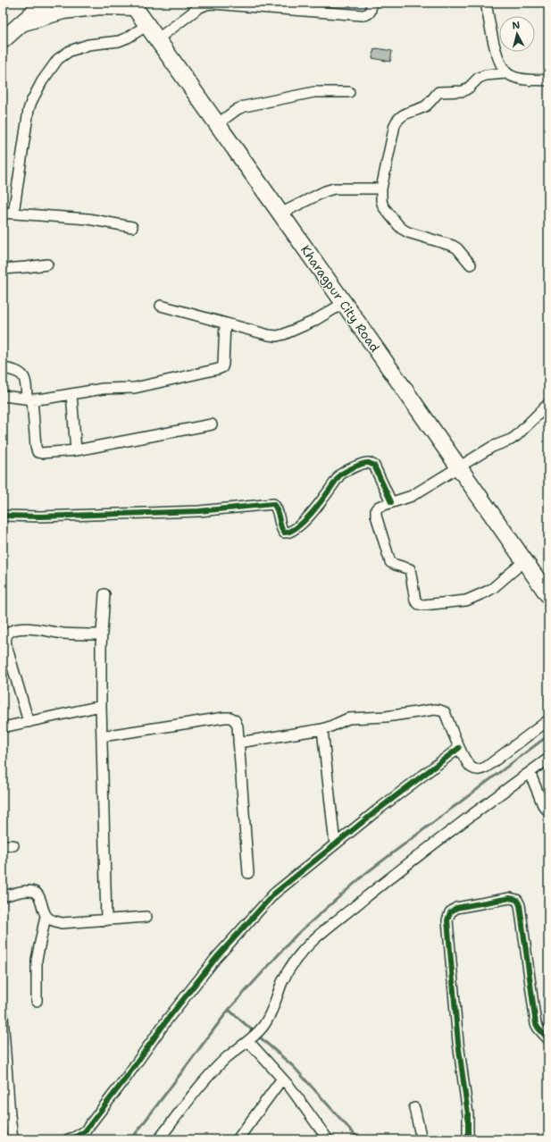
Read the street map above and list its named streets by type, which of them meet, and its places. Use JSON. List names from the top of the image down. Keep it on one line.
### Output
{"streets":{"main road":["Kharagpur City Road"]},"north":"top"}
